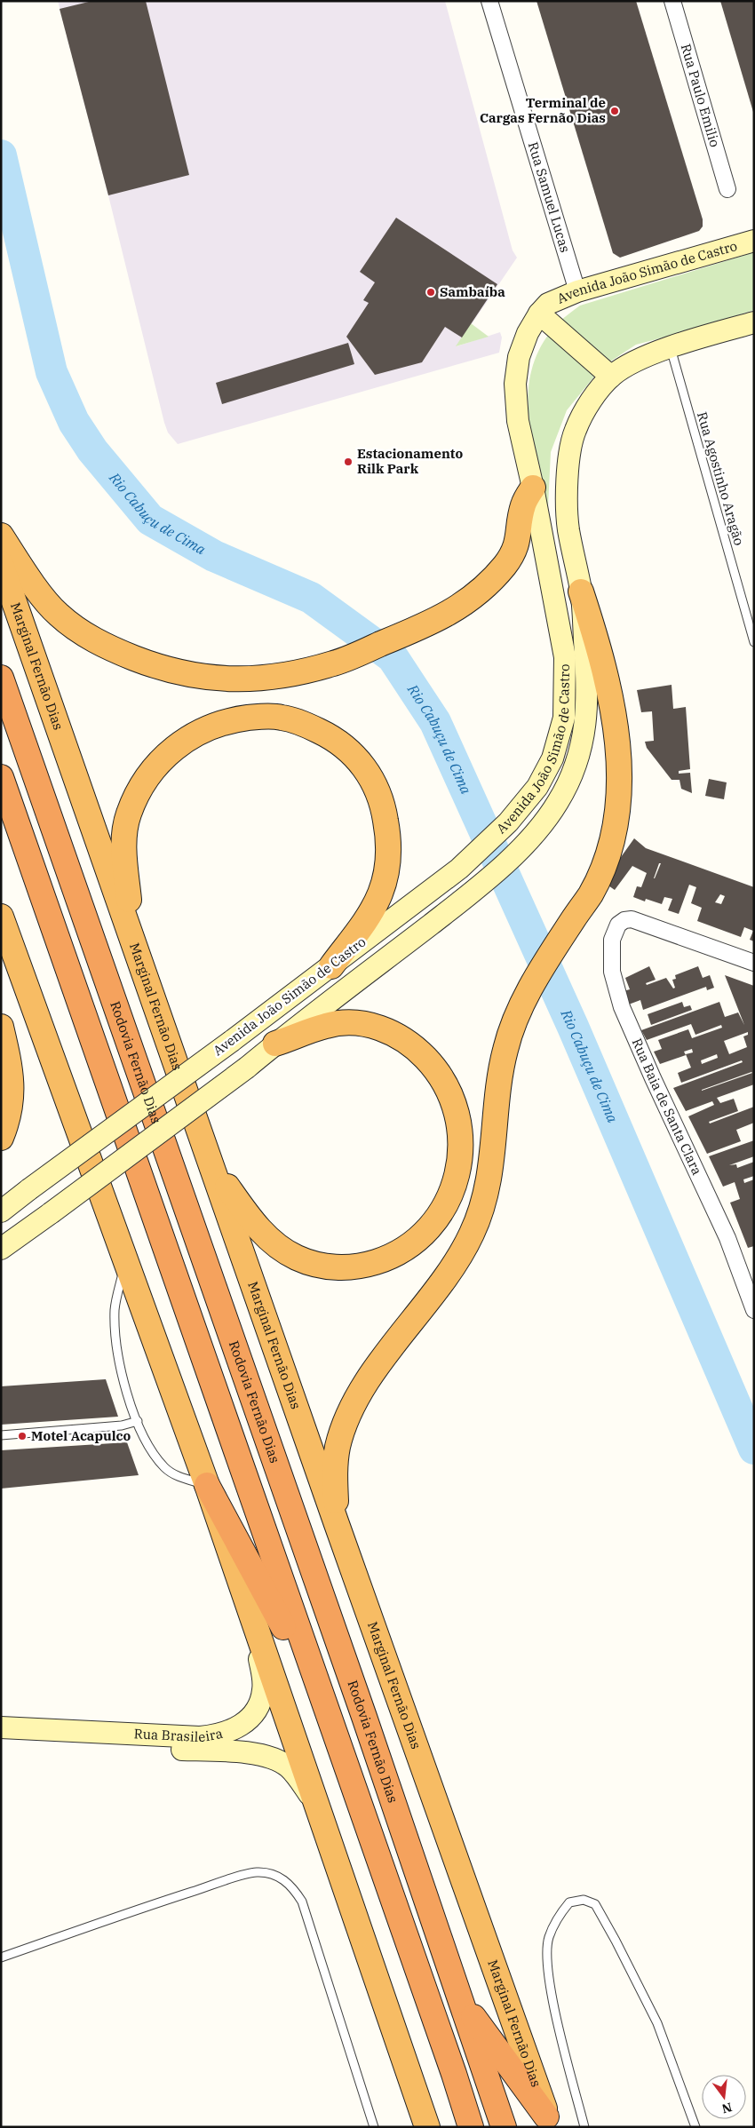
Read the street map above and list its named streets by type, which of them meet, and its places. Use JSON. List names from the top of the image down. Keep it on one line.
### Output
{"streets":{"highway":["Marginal Fernão Dias","Rodovia Fernão Dias"],"main road":["Avenida João Simão de Castro","Rua Brasileira"],"street":["Rua Paulo Emilio","Rua Samuel Lucas","Rua Baia de Santa Clara"],"lane":["Rua Agostinho Aragão"]},"crossings":[["Rua Samuel Lucas","Avenida João Simão de Castro"],["Avenida João Simão de Castro","Rua Agostinho Aragão"]],"water":["Rio Cabuçu de Cima"],"places":["Terminal de Cargas Fernão Dias","Sambaíba","Estacionamento Rilk Park","Motel Acapulco"],"north":"bottom"}
